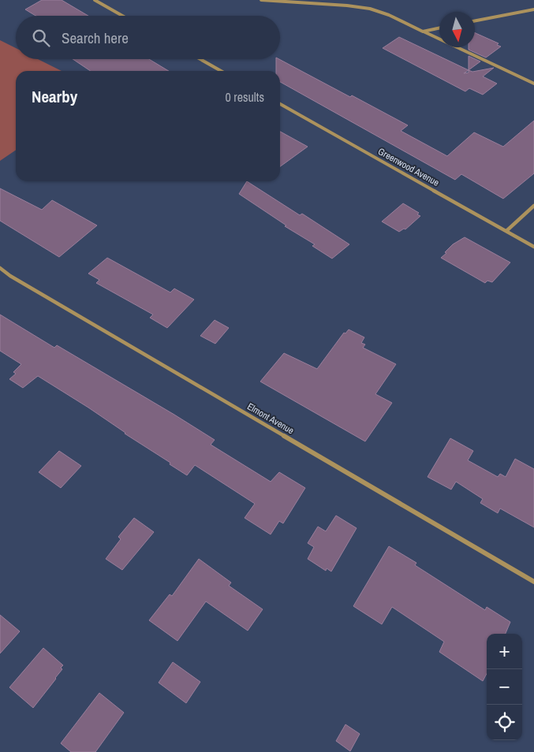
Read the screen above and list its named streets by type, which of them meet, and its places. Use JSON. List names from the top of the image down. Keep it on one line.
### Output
{"streets":{"street":["Greenwood Avenue","Elmont Avenue"]},"north":"bottom","page":{"search":"Search here","heading":["Nearby","0 results"],"map_buttons":["+","−"]}}
